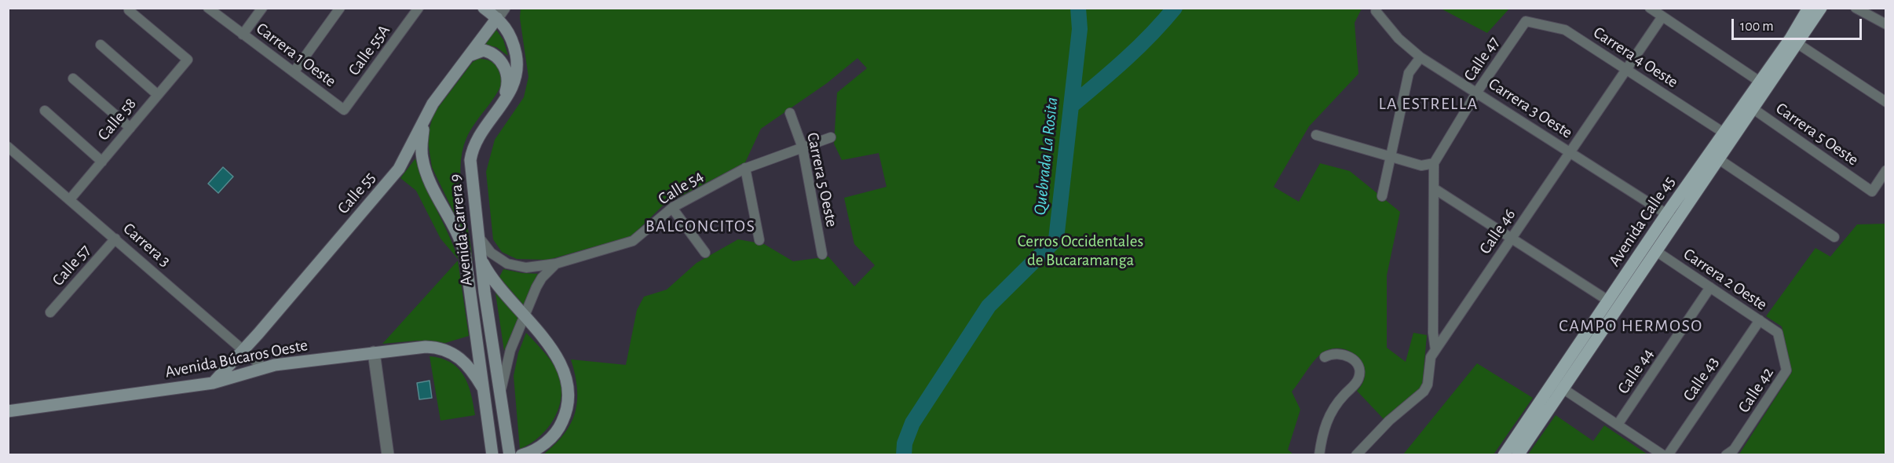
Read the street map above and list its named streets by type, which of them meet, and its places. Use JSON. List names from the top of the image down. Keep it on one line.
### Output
{"streets":{"main road":["Calle 55","Avenida Calle 45","Avenida Carrera 9","Avenida Búcaros Oeste"],"street":["Calle 55A","Carrera 1 Oeste","Carrera 4 Oeste","Calle 47","Carrera 3 Oeste","Calle 58","Carrera 5 Oeste","Calle 54","Calle 46","Carrera 3","Calle 57","Carrera 2 Oeste","Calle 44","Calle 43","Calle 42"]},"crossings":[["Calle 55A","Carrera 1 Oeste"],["Carrera 4 Oeste","Calle 47"],["Carrera 4 Oeste","Avenida Calle 45"],["Carrera 4 Oeste","Calle 46"],["Calle 47","Carrera 3 Oeste"],["Carrera 3 Oeste","Avenida Calle 45"],["Carrera 3 Oeste","Calle 46"],["Calle 58","Carrera 3"],["Carrera 5 Oeste","Calle 54"],["Carrera 5 Oeste","Avenida Calle 45"],["Calle 54","Avenida Carrera 9"],["Calle 55","Avenida Carrera 9"],["Calle 55","Carrera 3"],["Calle 55","Avenida Búcaros Oeste"],["Avenida Calle 45","Carrera 2 Oeste"],["Avenida Carrera 9","Avenida Búcaros Oeste"],["Carrera 3","Calle 57"],["Carrera 3","Avenida Búcaros Oeste"],["Carrera 2 Oeste","Calle 44"],["Carrera 2 Oeste","Calle 43"],["Carrera 2 Oeste","Calle 42"]],"districts":["LA ESTRELLA","BALCONCITOS","CAMPO HERMOSO"],"water":["Quebrada La Rosita"],"parks":["Cerros Occidentales de Bucaramanga"],"scale_bar":"100 m"}
